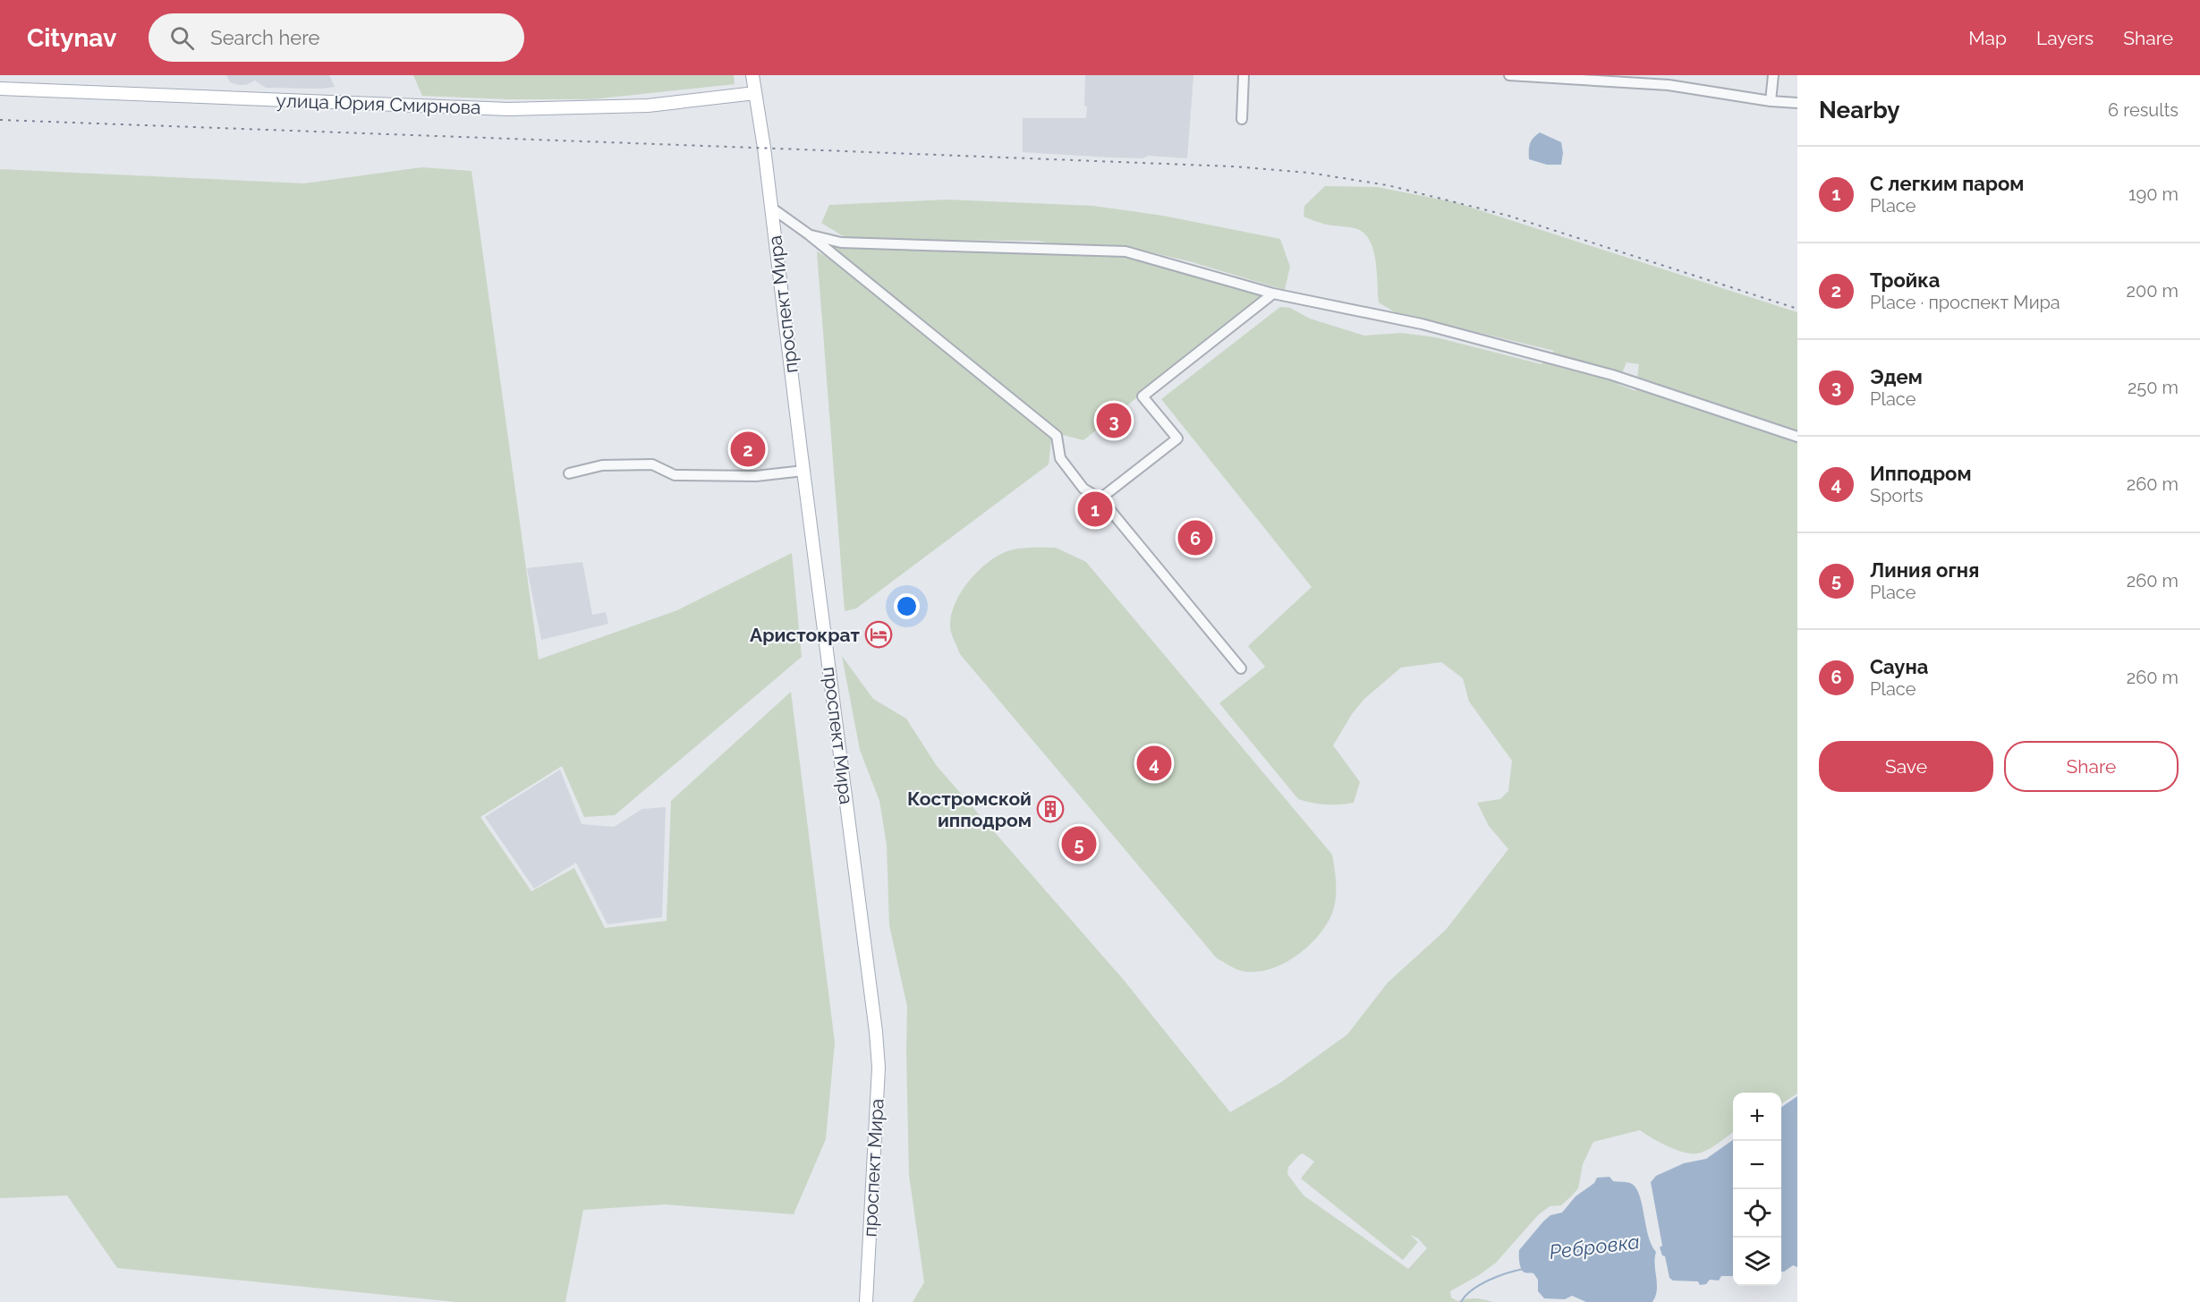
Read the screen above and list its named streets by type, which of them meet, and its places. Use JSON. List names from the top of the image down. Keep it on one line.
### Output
{"streets":{"main road":["улица Юрия Смирнова","проспект Мира"]},"crossings":[["улица Юрия Смирнова","проспект Мира"]],"water":["Ребровка"],"places":{"hotel":["Аристократ"],"building":["Костромской ипподром"]},"page":{"header":"Citynav","search":"Search here","nav":["Map","Layers","Share"],"heading":["Nearby","6 results"],"list":[{"mark":"1","name":"С легким паром","note":"Place","value":"190 m"},{"mark":"2","name":"Тройка","note":"Place · проспект Мира","value":"200 m"},{"mark":"3","name":"Эдем","note":"Place","value":"250 m"},{"mark":"4","name":"Ипподром","note":"Sports","value":"260 m"},{"mark":"5","name":"Линия огня","note":"Place","value":"260 m"},{"mark":"6","name":"Сауна","note":"Place","value":"260 m"}],"pins":["3","2","1","6","4","5"],"buttons":["Save","Share"],"map_buttons":["+","−"]}}
